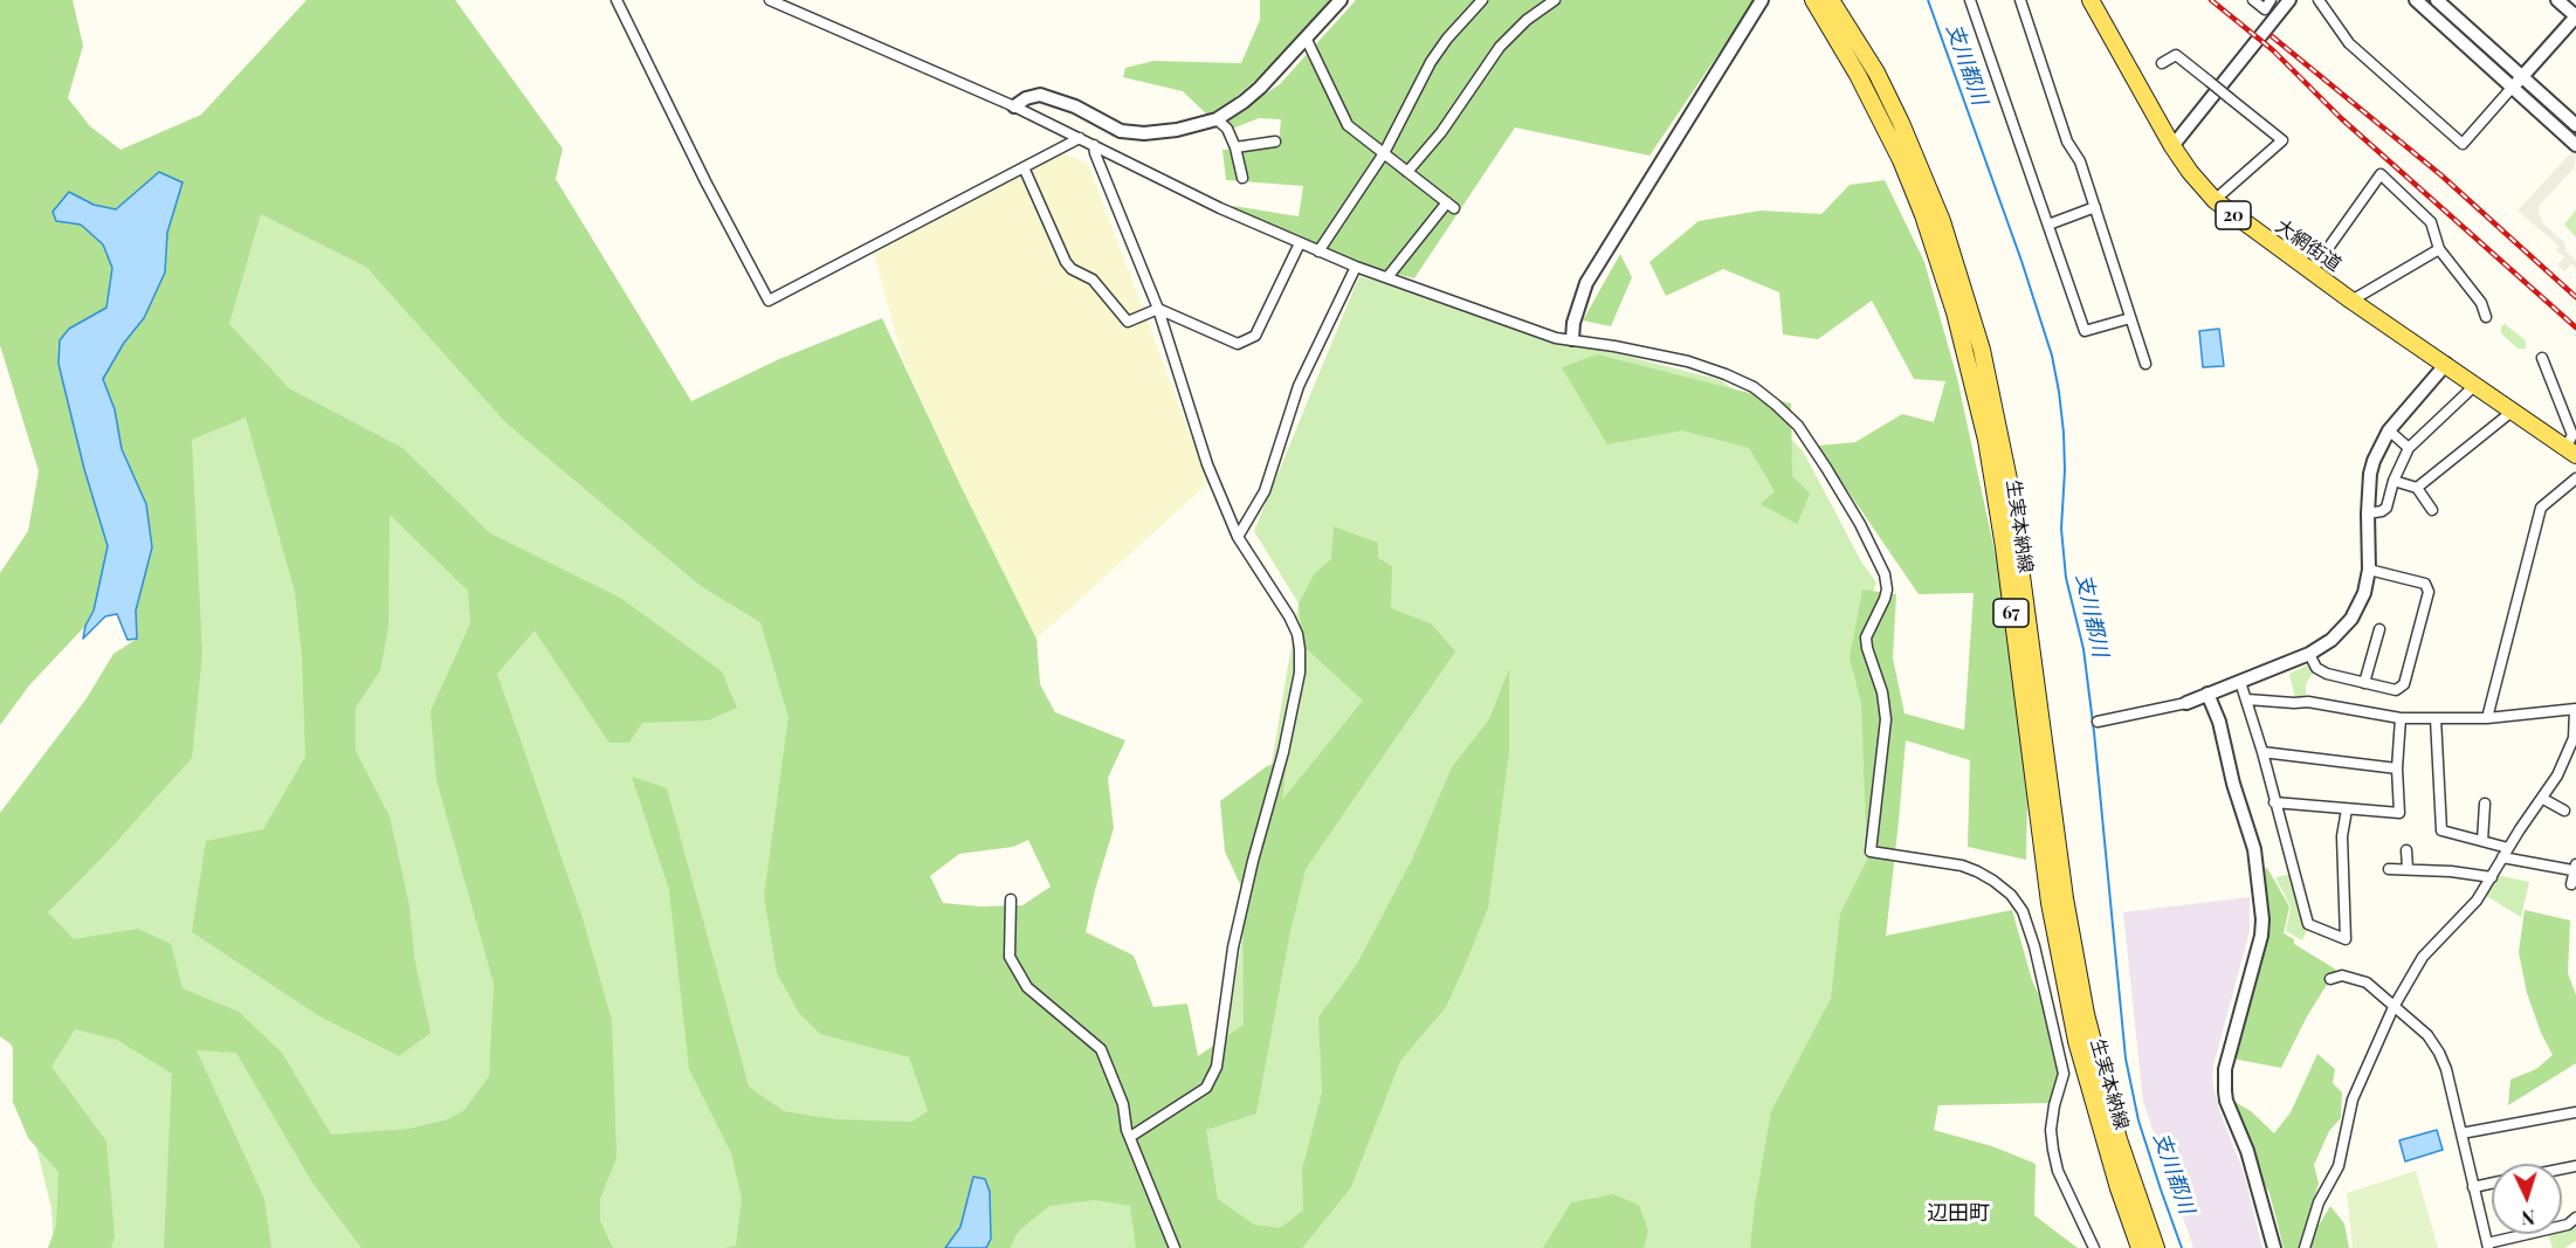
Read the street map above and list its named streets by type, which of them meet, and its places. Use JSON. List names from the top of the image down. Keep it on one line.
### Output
{"streets":{"main road":["20","大網街道","生実本納線","67"]},"districts":["辺田町"],"water":["支川都川"],"north":"bottom"}
